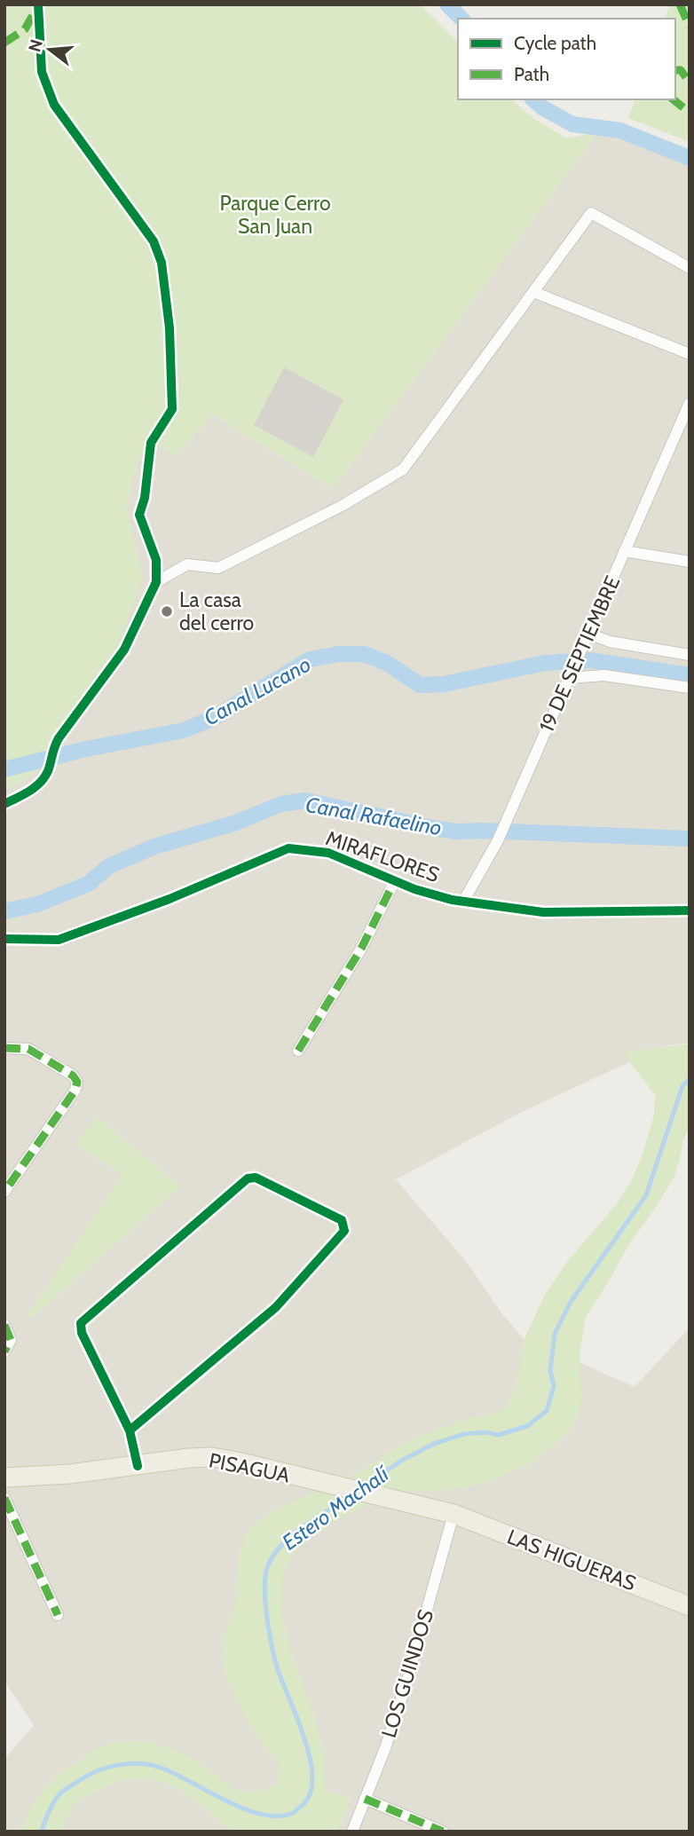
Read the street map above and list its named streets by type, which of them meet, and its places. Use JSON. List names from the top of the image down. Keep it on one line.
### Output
{"streets":{"main road":["PISAGUA","LAS HIGUERAS"],"street":["19 DE SEPTIEMBRE","MIRAFLORES","LOS GUINDOS"]},"crossings":[["19 DE SEPTIEMBRE","MIRAFLORES"],["PISAGUA","LAS HIGUERAS"],["PISAGUA","LOS GUINDOS"],["LAS HIGUERAS","LOS GUINDOS"]],"water":["Canal Lucano","Canal Rafaelino","Estero Machalí"],"parks":["Parque Cerro San Juan"],"places":["La casa del cerro"],"legend":["Cycle path","Path"],"north":"left"}
